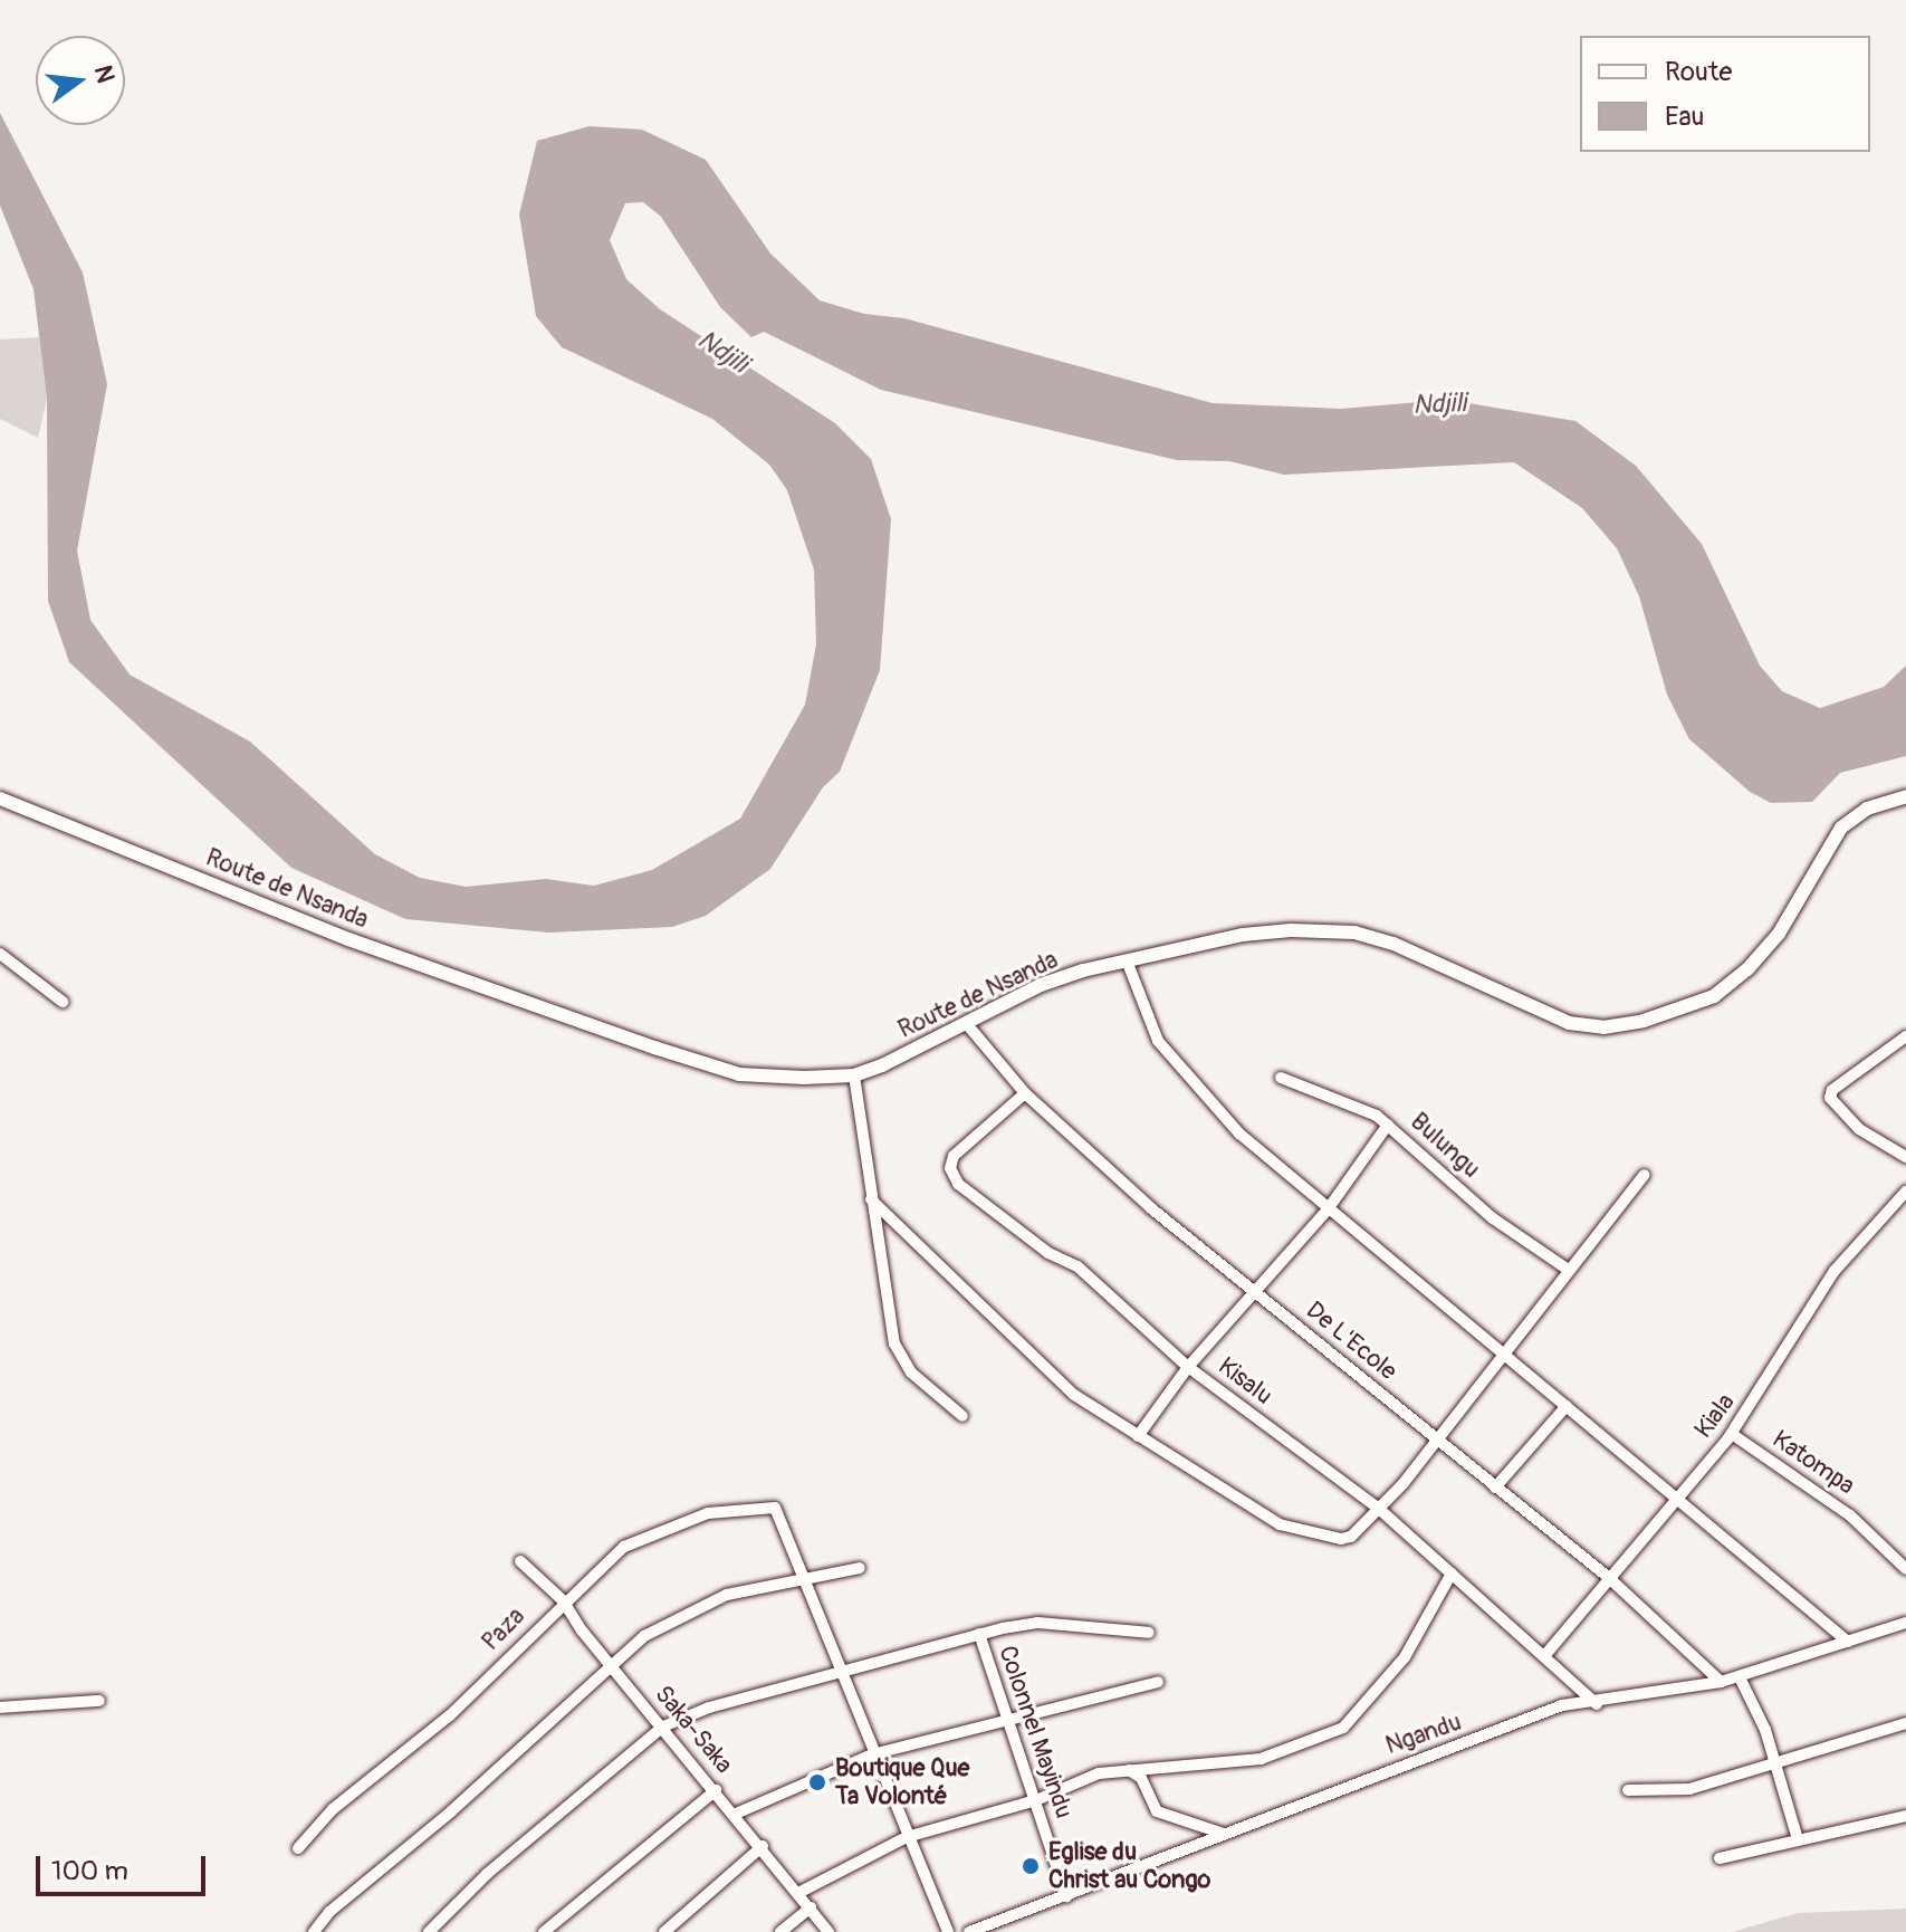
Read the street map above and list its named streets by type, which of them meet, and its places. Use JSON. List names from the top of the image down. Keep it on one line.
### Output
{"streets":{"street":["Route de Nsanda","Bulungu","De L'Ecole","Kisalu","Kiala","Katompa","Paza","Saka-Saka","Colonnel Mayindu","Ngandu"]},"crossings":[["Route de Nsanda","De L'Ecole"],["De L'Ecole","Kisalu"],["De L'Ecole","Kiala"],["De L'Ecole","Ngandu"],["Kisalu","Kiala"],["Kisalu","Ngandu"],["Kiala","Katompa"],["Paza","Saka-Saka"],["Colonnel Mayindu","Ngandu"]],"water":["Ndjili"],"places":["Boutique Que Ta Volonté","Eglise du Christ au Congo"],"legend":["Route","Eau"],"scale_bar":"100 m","north":"right"}
